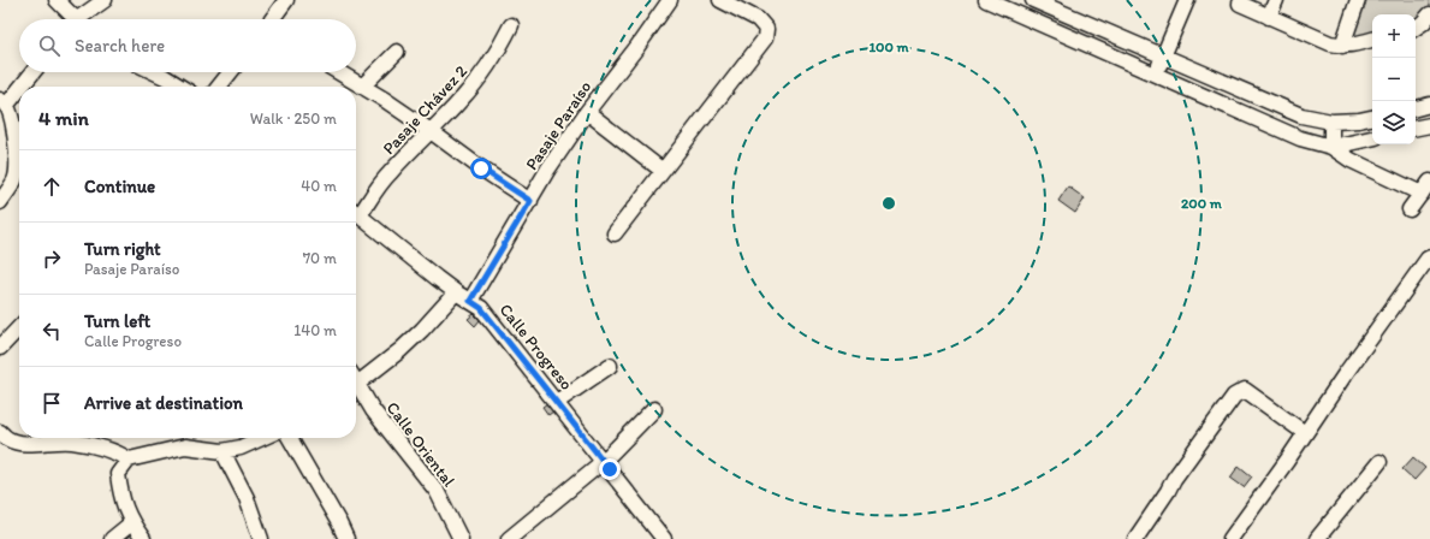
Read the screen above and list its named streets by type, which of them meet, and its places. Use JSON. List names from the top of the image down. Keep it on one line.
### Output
{"streets":{"street":["Pasaje Chávez 2","Pasaje Paraíso","Calle Progreso","Calle Oriental"]},"crossings":[["Pasaje Paraíso","Calle Progreso"]],"page":{"map_buttons":["+","−"],"search":"Search here","heading":["4 min","Walk · 250 m"],"list":[["Continue","40 m"],["Turn right","Pasaje Paraíso","70 m"],["Turn left","Calle Progreso","140 m"],"Arrive at destination"]},"rings":["100 m","200 m"]}
